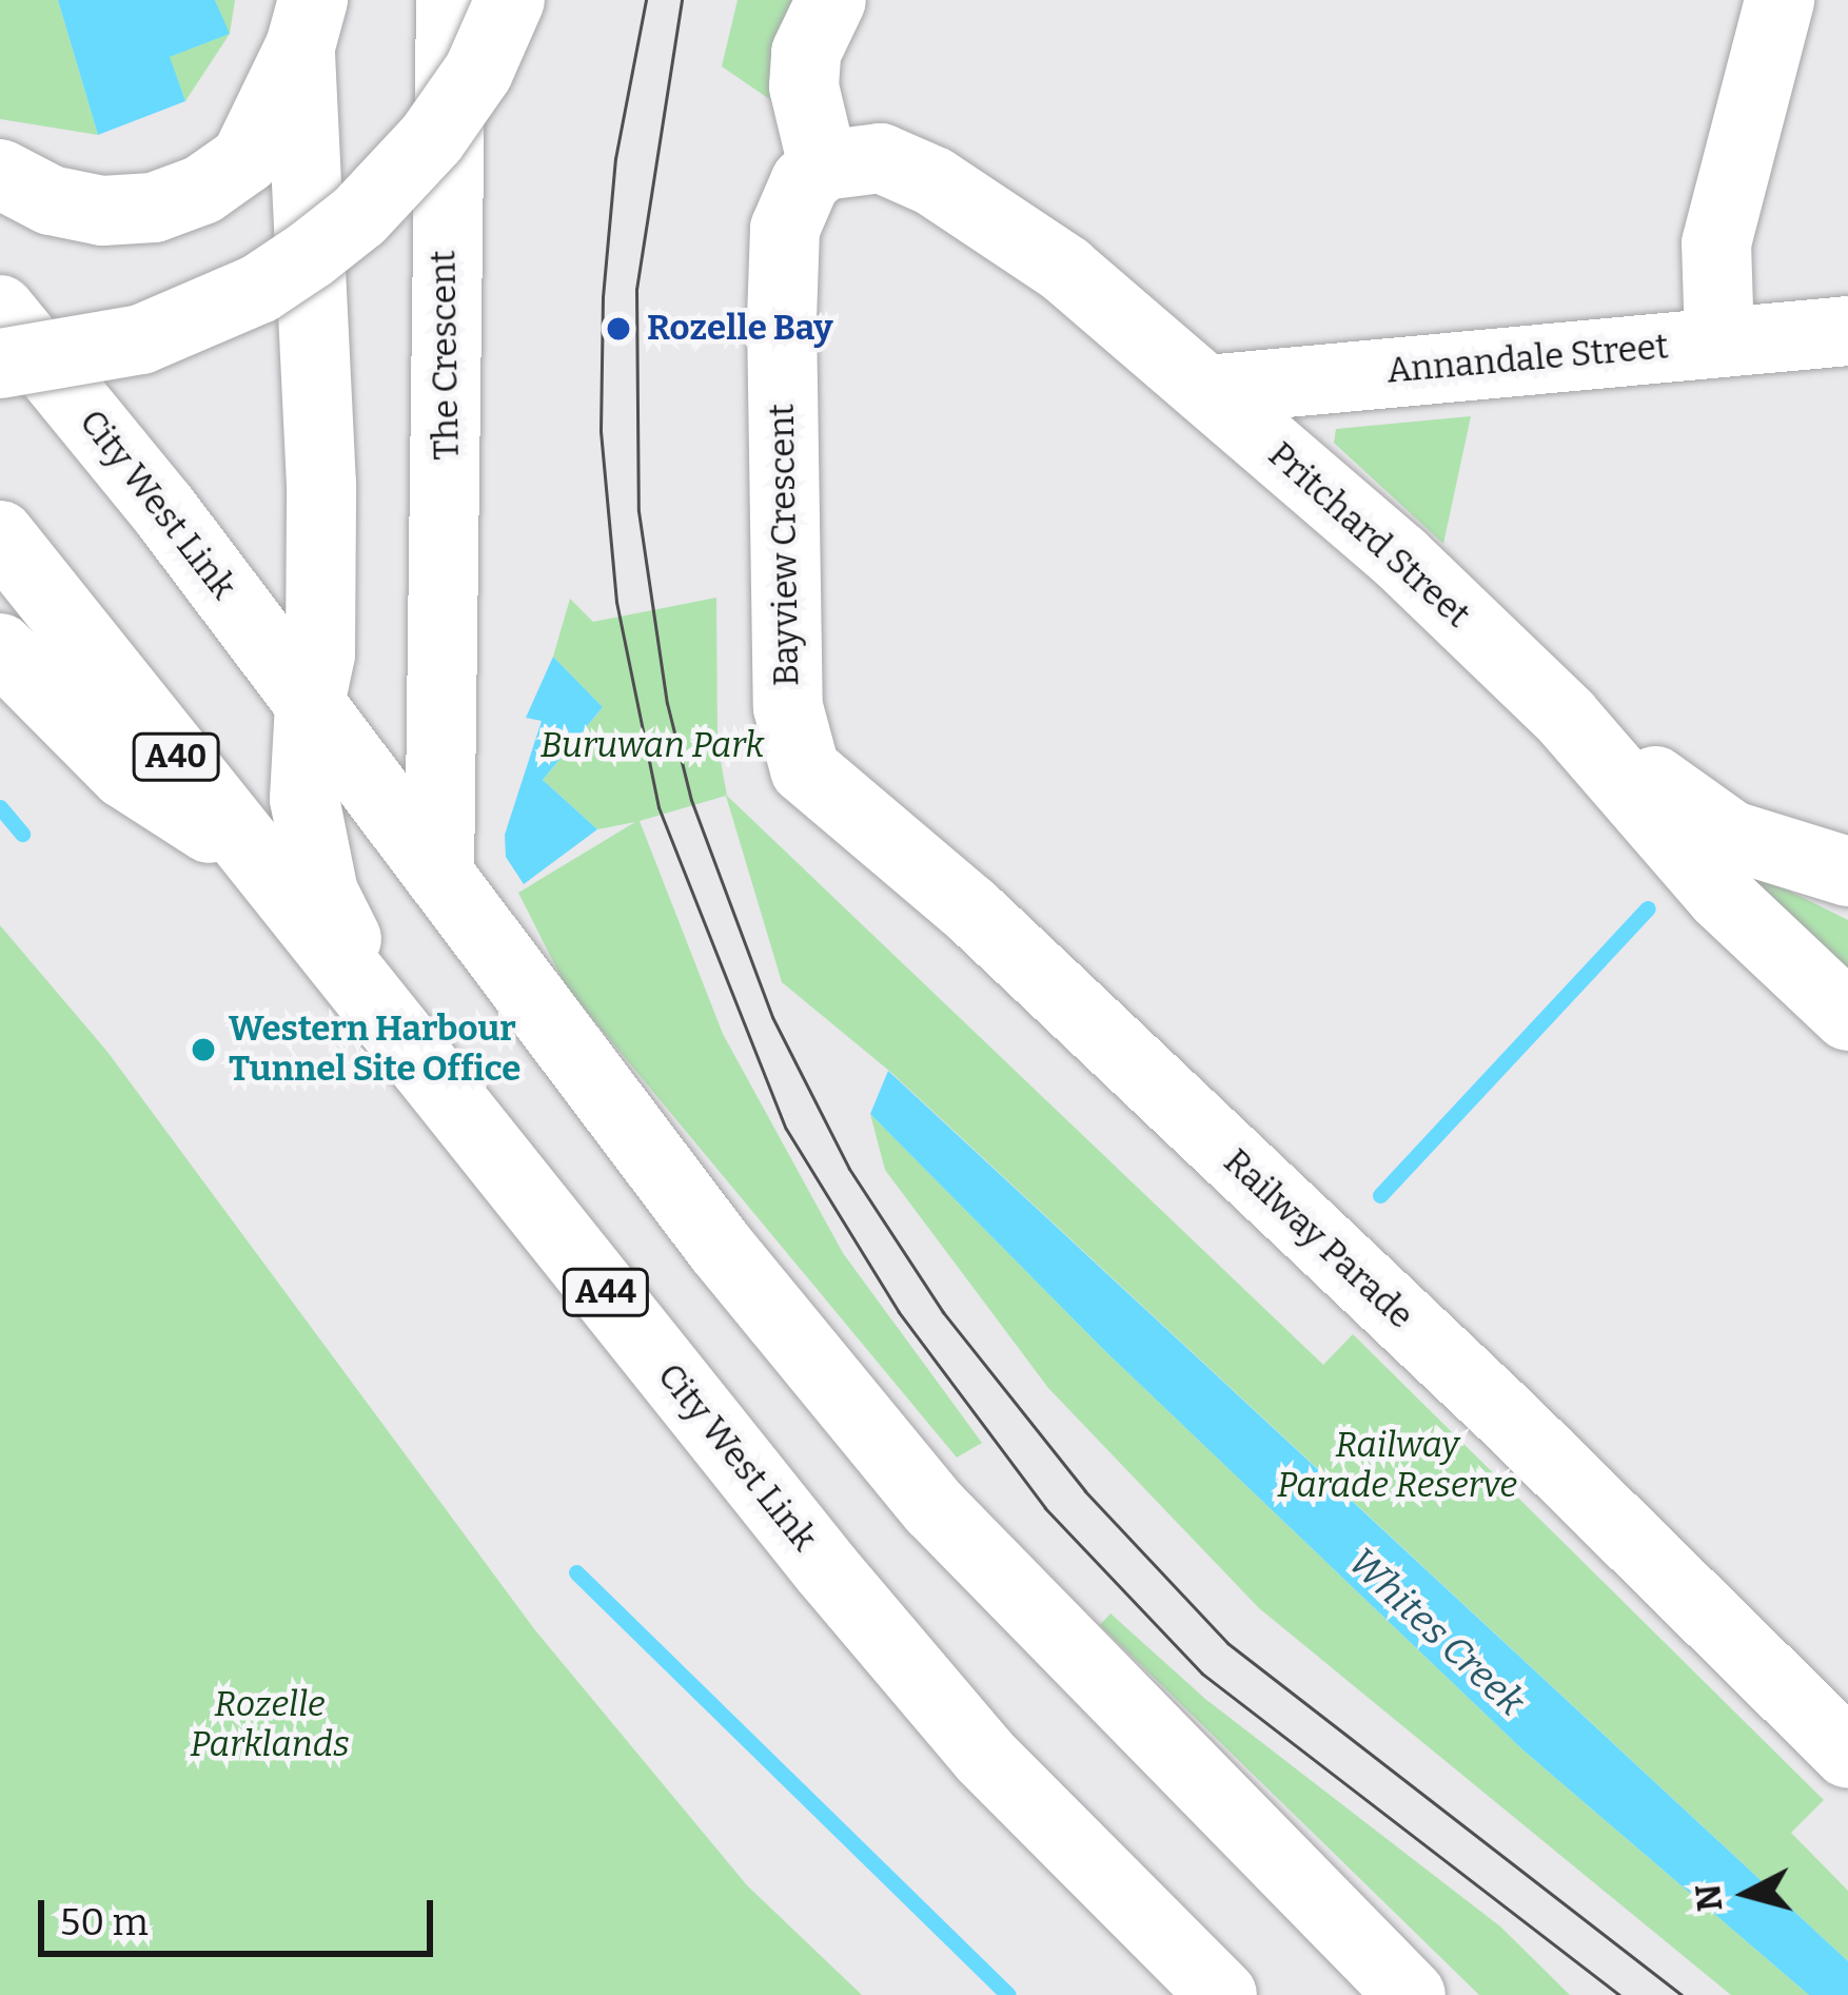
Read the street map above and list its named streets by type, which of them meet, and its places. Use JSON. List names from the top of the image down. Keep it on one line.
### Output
{"streets":{"main road":["The Crescent","Annandale Street","City West Link","Pritchard Street","Bayview Crescent","A40","Railway Parade","A44"]},"crossings":[["The Crescent","City West Link"],["Annandale Street","Pritchard Street"],["Pritchard Street","Bayview Crescent"],["Bayview Crescent","Railway Parade"]],"water":["Whites Creek"],"parks":["Buruwan Park","Railway Parade Reserve","Rozelle Parklands"],"places":["Rozelle Bay","Western Harbour Tunnel Site Office"],"scale_bar":"50 m","north":"left"}
